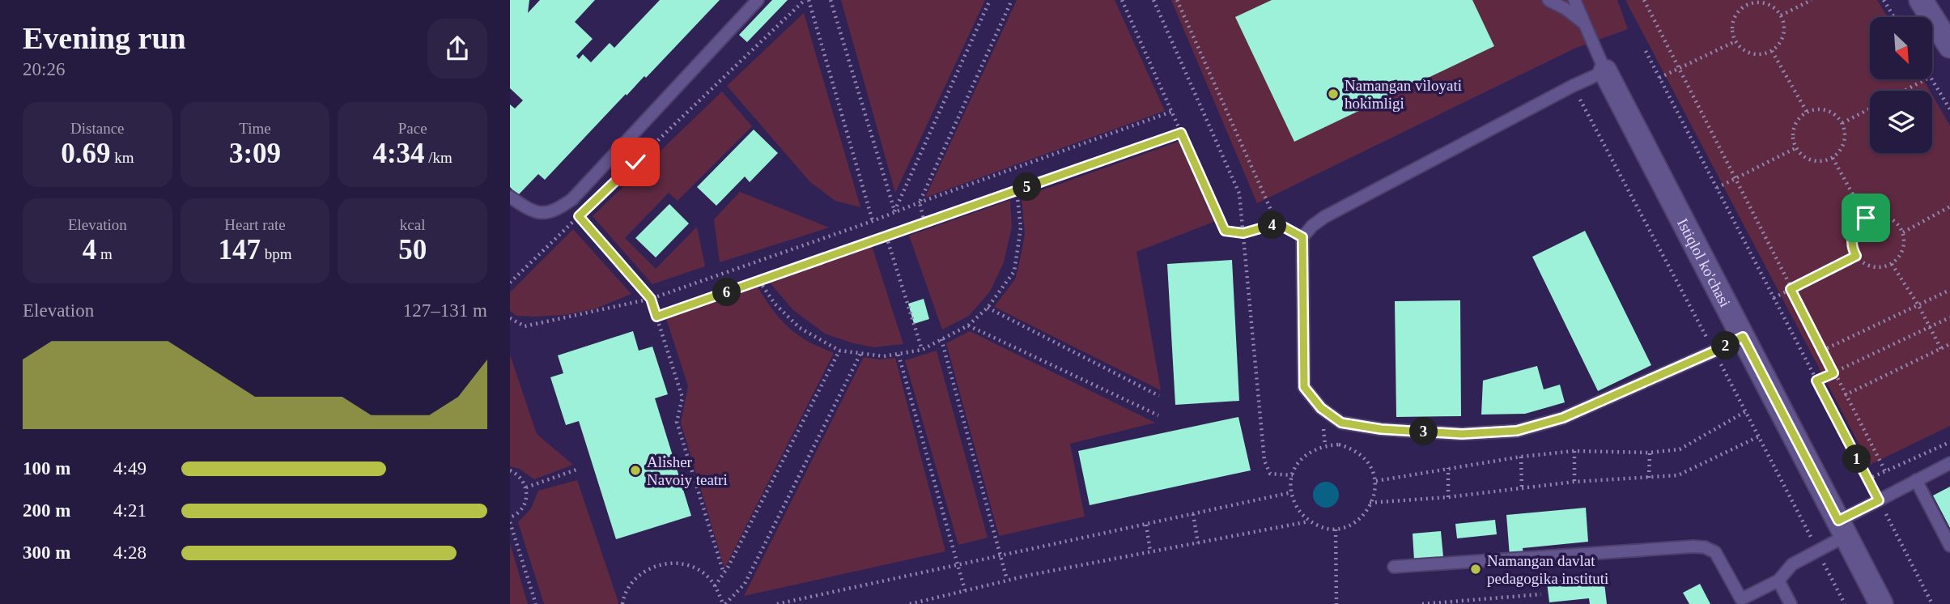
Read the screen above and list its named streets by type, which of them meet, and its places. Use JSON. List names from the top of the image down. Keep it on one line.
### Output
{"streets":{"street":["Istiqlol ko'chasi"]},"places":["Namangan viloyati hokimligi","Alisher Navoiy teatri","Namangan davlat pedagogika instituti"],"north":"bottom right","page":{"heading":["Evening run","20:26"],"stats":[["Distance","0.69 km"],["Time","3:09"],["Pace","4:34 /km"],["Elevation","4 m"],["Heart rate","147 bpm"],["kcal","50"]],"pins":["5","4","6","2","3","1"],"chart":["Elevation","127–131 m"],"list":[{"name":"100 m","note":"4:49"},{"name":"200 m","note":"4:21"},{"name":"300 m","note":"4:28"}]}}
